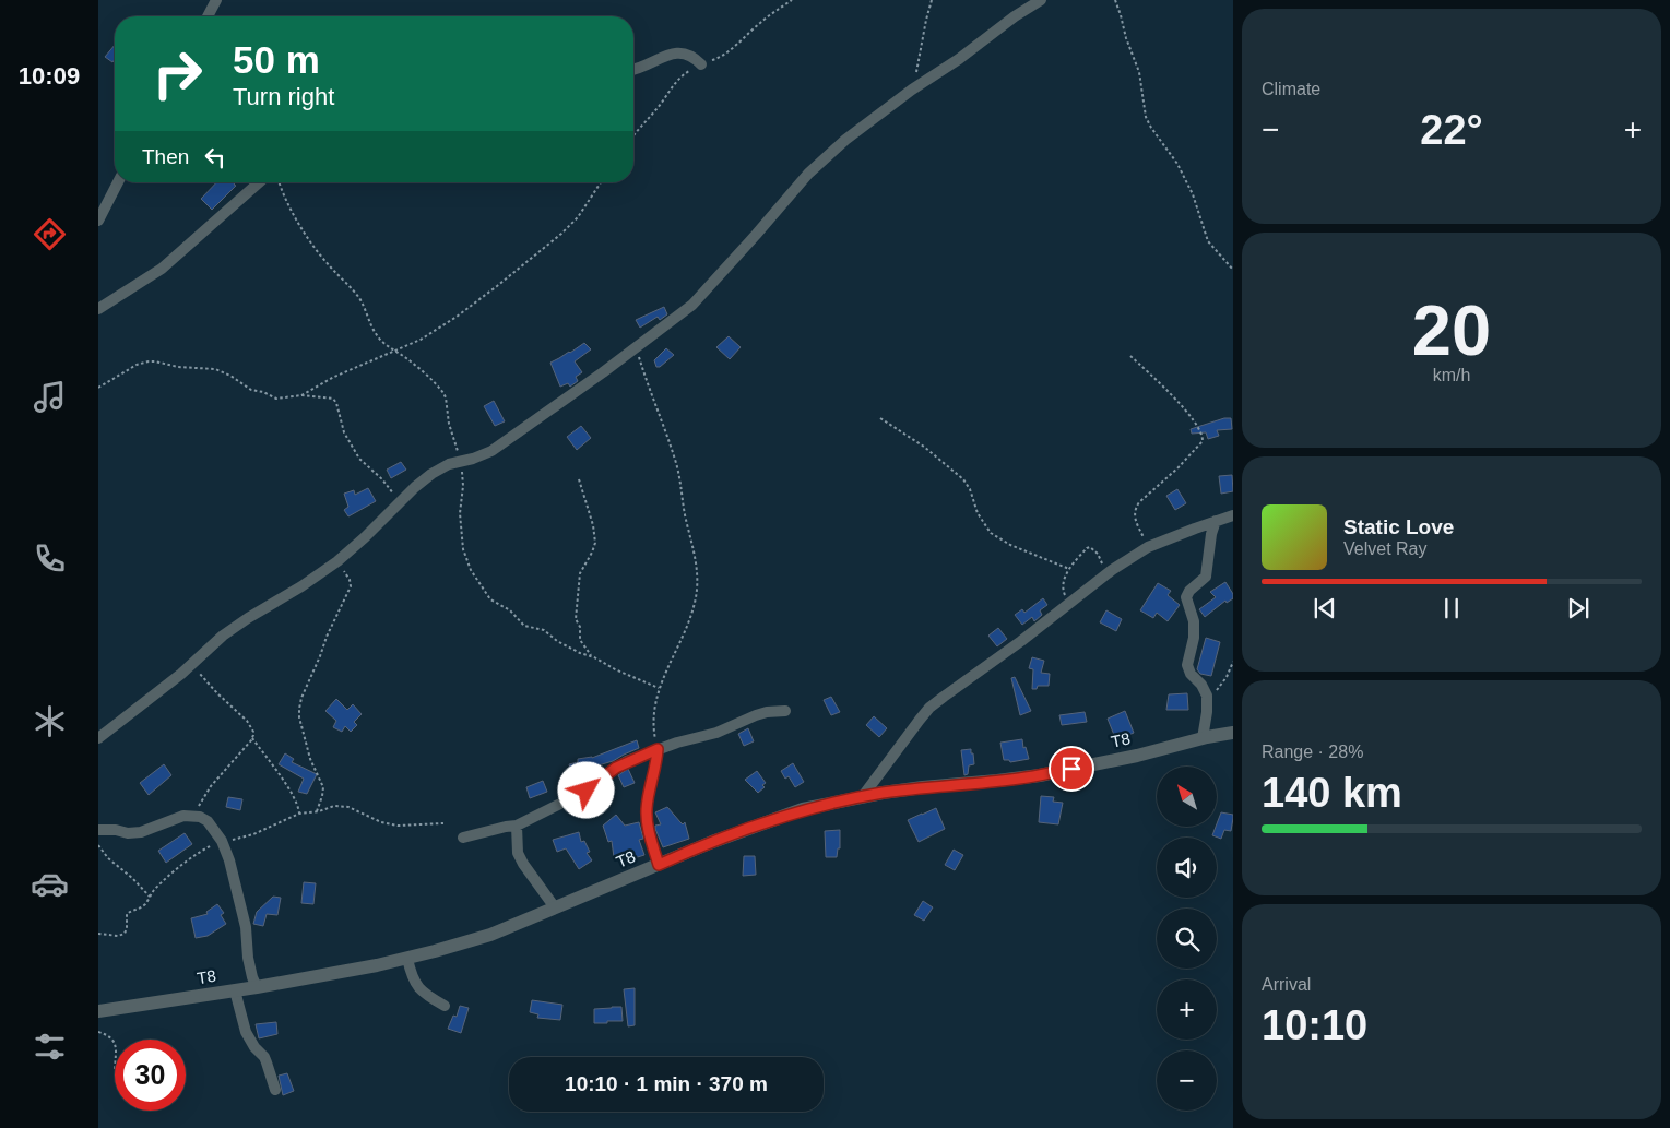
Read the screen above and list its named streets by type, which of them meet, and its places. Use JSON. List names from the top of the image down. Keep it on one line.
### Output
{"streets":{"street":["T8"]},"north":"top left","page":{"tabs":"10:09","tile":["Climate",["20","km/h"],["Range · 28%","140 km"],["Arrival","10:10"]],"turn":["50 m","Turn right"],"heat":["−","22°","+"],"then":"Then","song":["Static Love","Velvet Ray"],"map_buttons":["+","−"],"limit":"30","trip":"10:10 · 1 min · 370 m"}}
